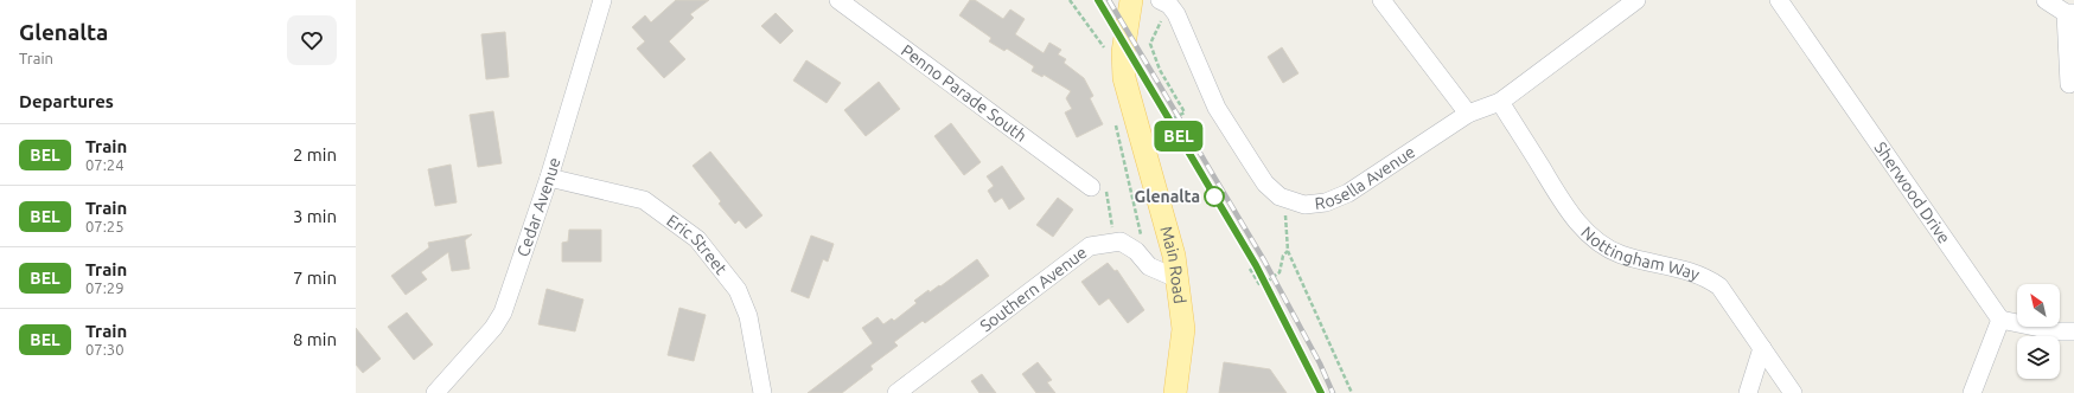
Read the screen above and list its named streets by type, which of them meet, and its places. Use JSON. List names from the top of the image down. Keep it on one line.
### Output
{"streets":{"main road":["Main Road"],"street":["Penno Parade South","Rosella Avenue","Sherwood Drive","Cedar Avenue","Eric Street","Nottingham Way","Southern Avenue"]},"crossings":[["Rosella Avenue","Nottingham Way"],["Cedar Avenue","Eric Street"],["Main Road","Southern Avenue"]],"places":["Glenalta"],"north":"top left","page":{"heading":[["Glenalta","Train"],"Departures"],"on_map":"BEL","list":[{"mark":"BEL","name":"Train","note":"07:24","value":"2 min"},{"mark":"BEL","name":"Train","note":"07:25","value":"3 min"},{"mark":"BEL","name":"Train","note":"07:29","value":"7 min"},{"mark":"BEL","name":"Train","note":"07:30","value":"8 min"}]}}
